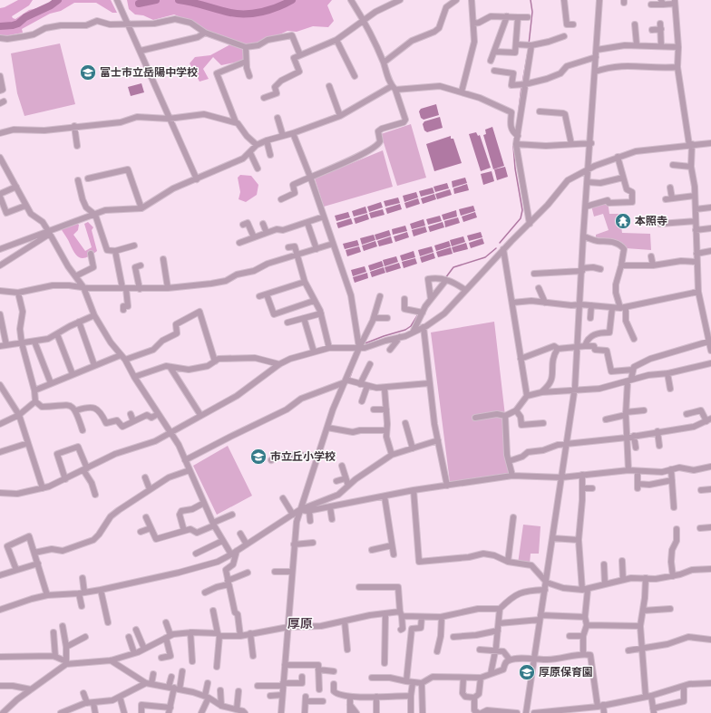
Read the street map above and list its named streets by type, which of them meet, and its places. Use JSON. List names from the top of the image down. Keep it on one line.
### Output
{"districts":["厚原"],"places":{"school or university":["富士市立岳陽中学校","市立丘小学校","厚原保育園"],"temple":["本照寺"]}}
